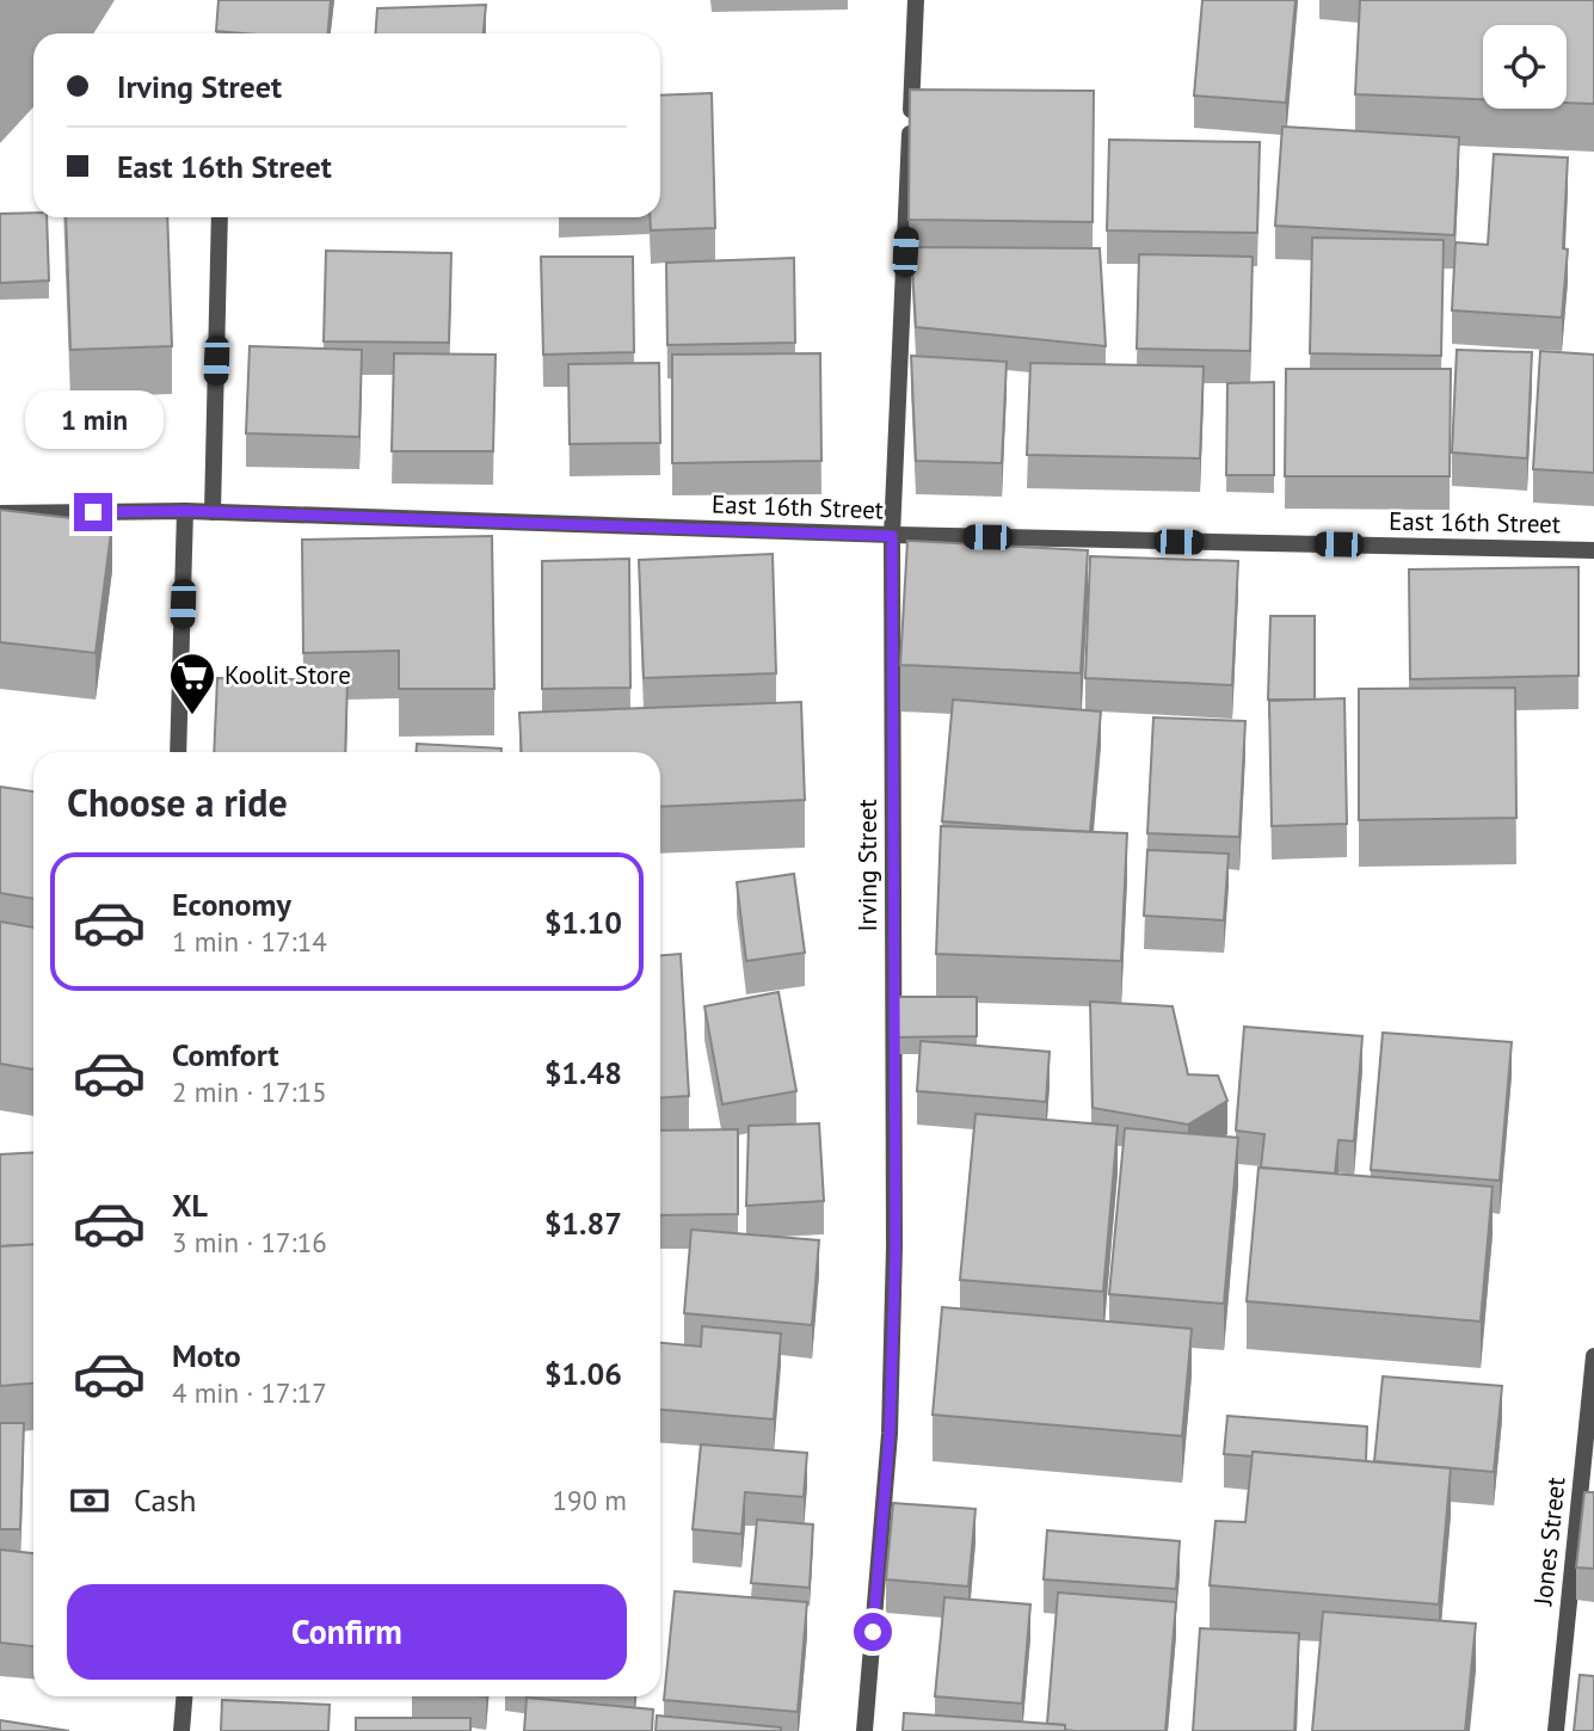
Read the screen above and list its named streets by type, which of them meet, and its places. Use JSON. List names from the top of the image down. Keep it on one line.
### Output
{"streets":{"street":["East 16th Street","Irving Street","Jones Street"]},"crossings":[["East 16th Street","Irving Street"]],"places":{"supermarket":["Koolit Store"]},"page":{"banner":["Irving Street","East 16th Street"],"bubble":"1 min","heading":"Choose a ride","list":[{"name":"Economy","note":"1 min · 17:14","value":"$1.10"},{"name":"Comfort","note":"2 min · 17:15","value":"$1.48"},{"name":"XL","note":"3 min · 17:16","value":"$1.87"},{"name":"Moto","note":"4 min · 17:17","value":"$1.06"}],"pay":["Cash","190 m"],"buttons":"Confirm"}}
